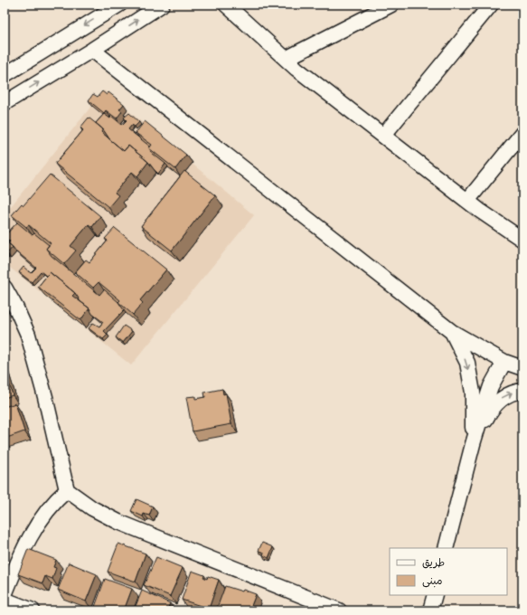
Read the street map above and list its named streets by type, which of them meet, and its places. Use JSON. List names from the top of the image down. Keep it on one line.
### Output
{"legend":["طريق","مبنى"]}
